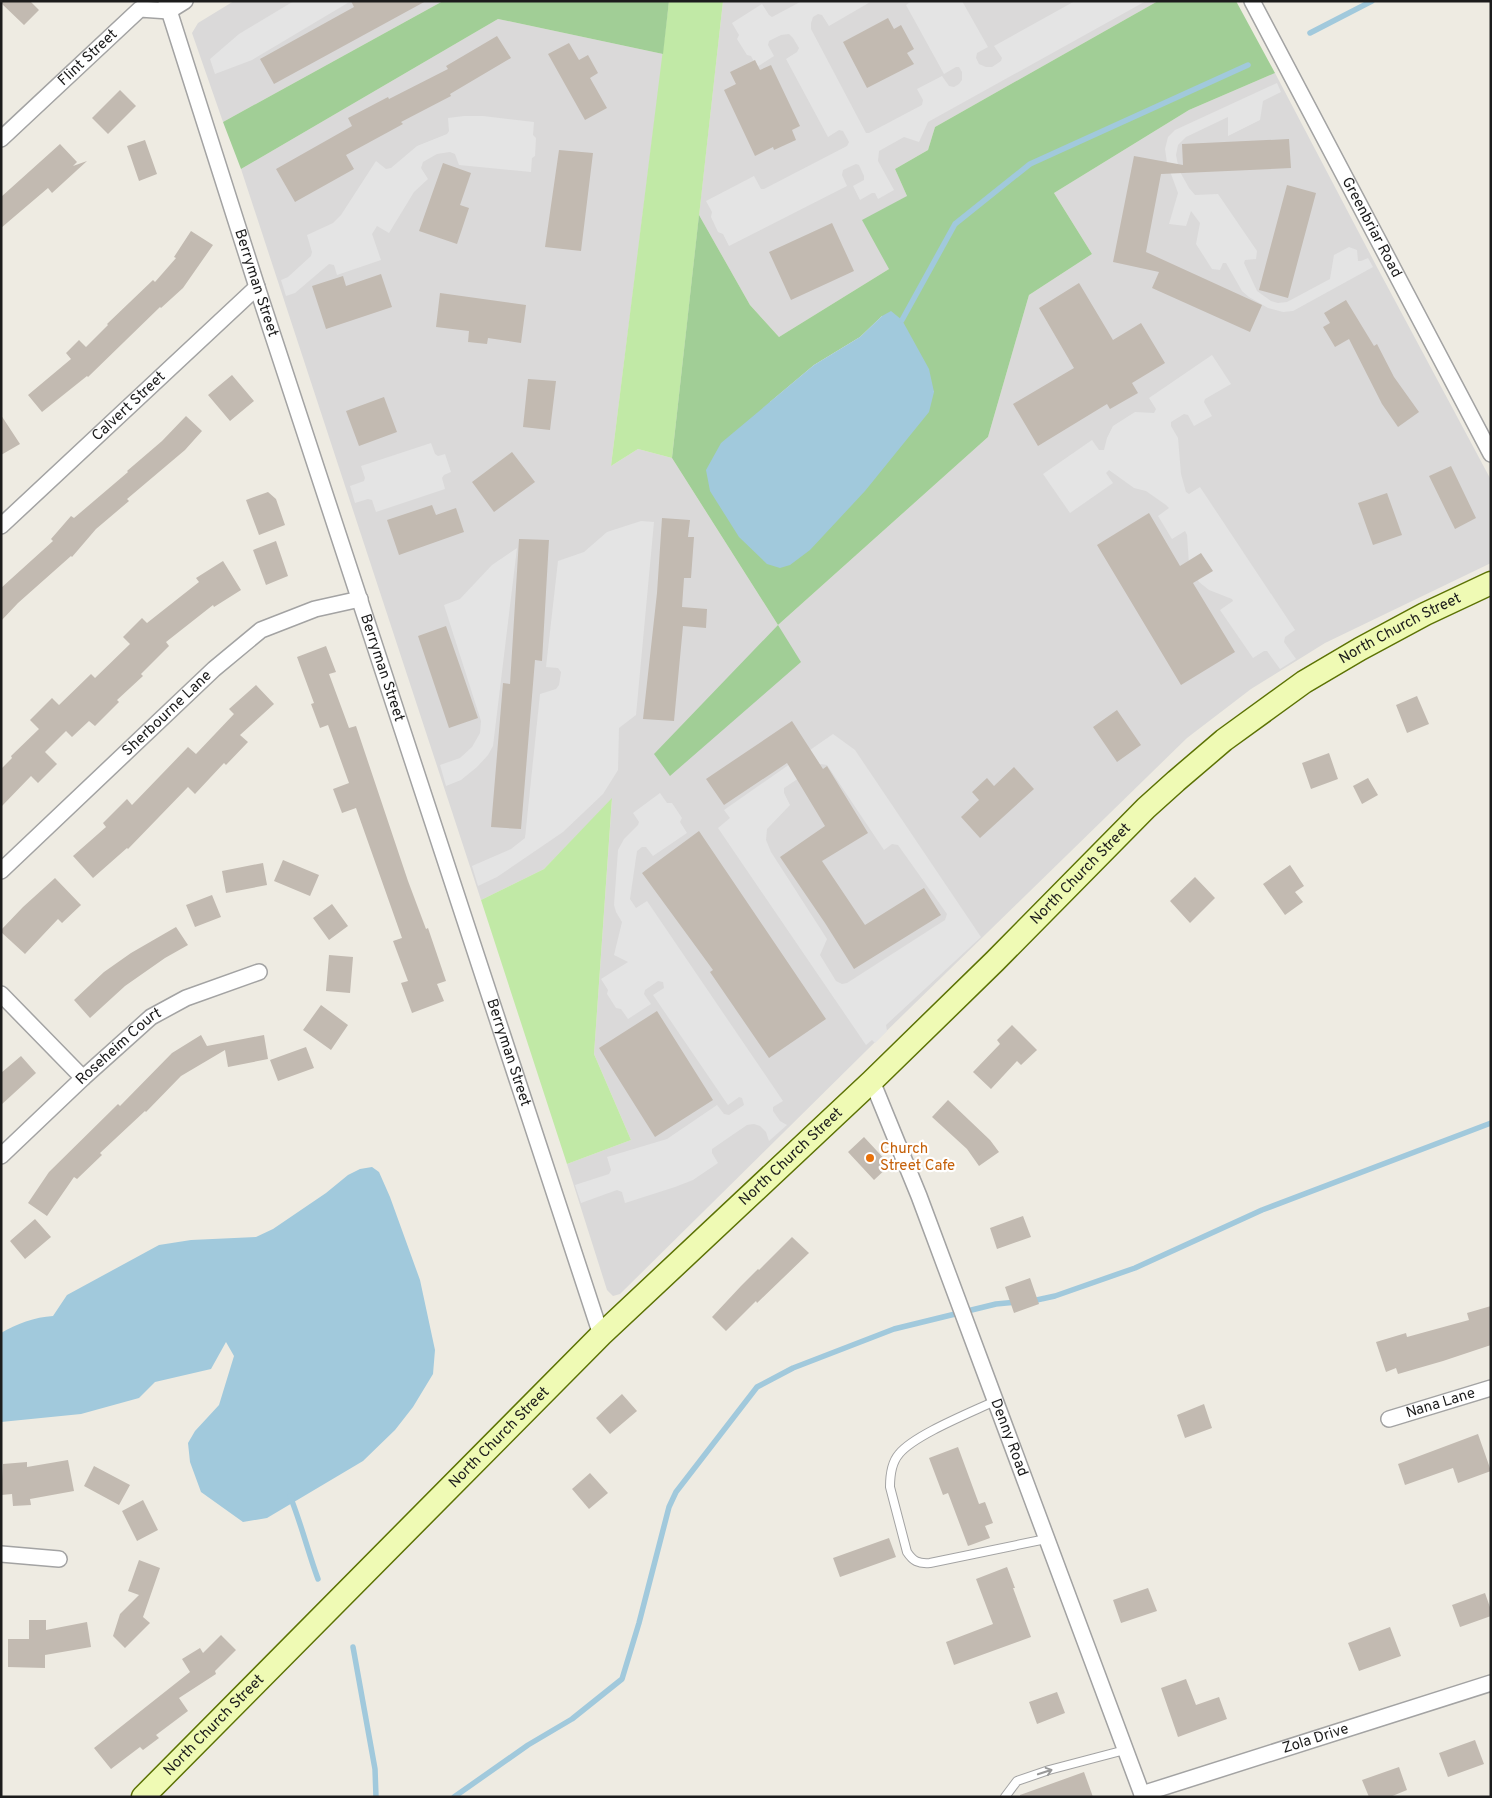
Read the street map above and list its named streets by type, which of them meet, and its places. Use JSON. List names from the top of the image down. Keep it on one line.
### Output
{"streets":{"main road":["North Church Street"],"street":["Flint Street","Greenbriar Road","Berryman Street","Calvert Street","Sherbourne Lane","Roseheim Court","Nana Lane","Denny Road","Zola Drive"]},"crossings":[["Flint Street","Berryman Street"],["Berryman Street","Calvert Street"],["Berryman Street","North Church Street"],["Berryman Street","Sherbourne Lane"],["North Church Street","Denny Road"],["Denny Road","Zola Drive"]],"places":["Church Street Cafe"]}
